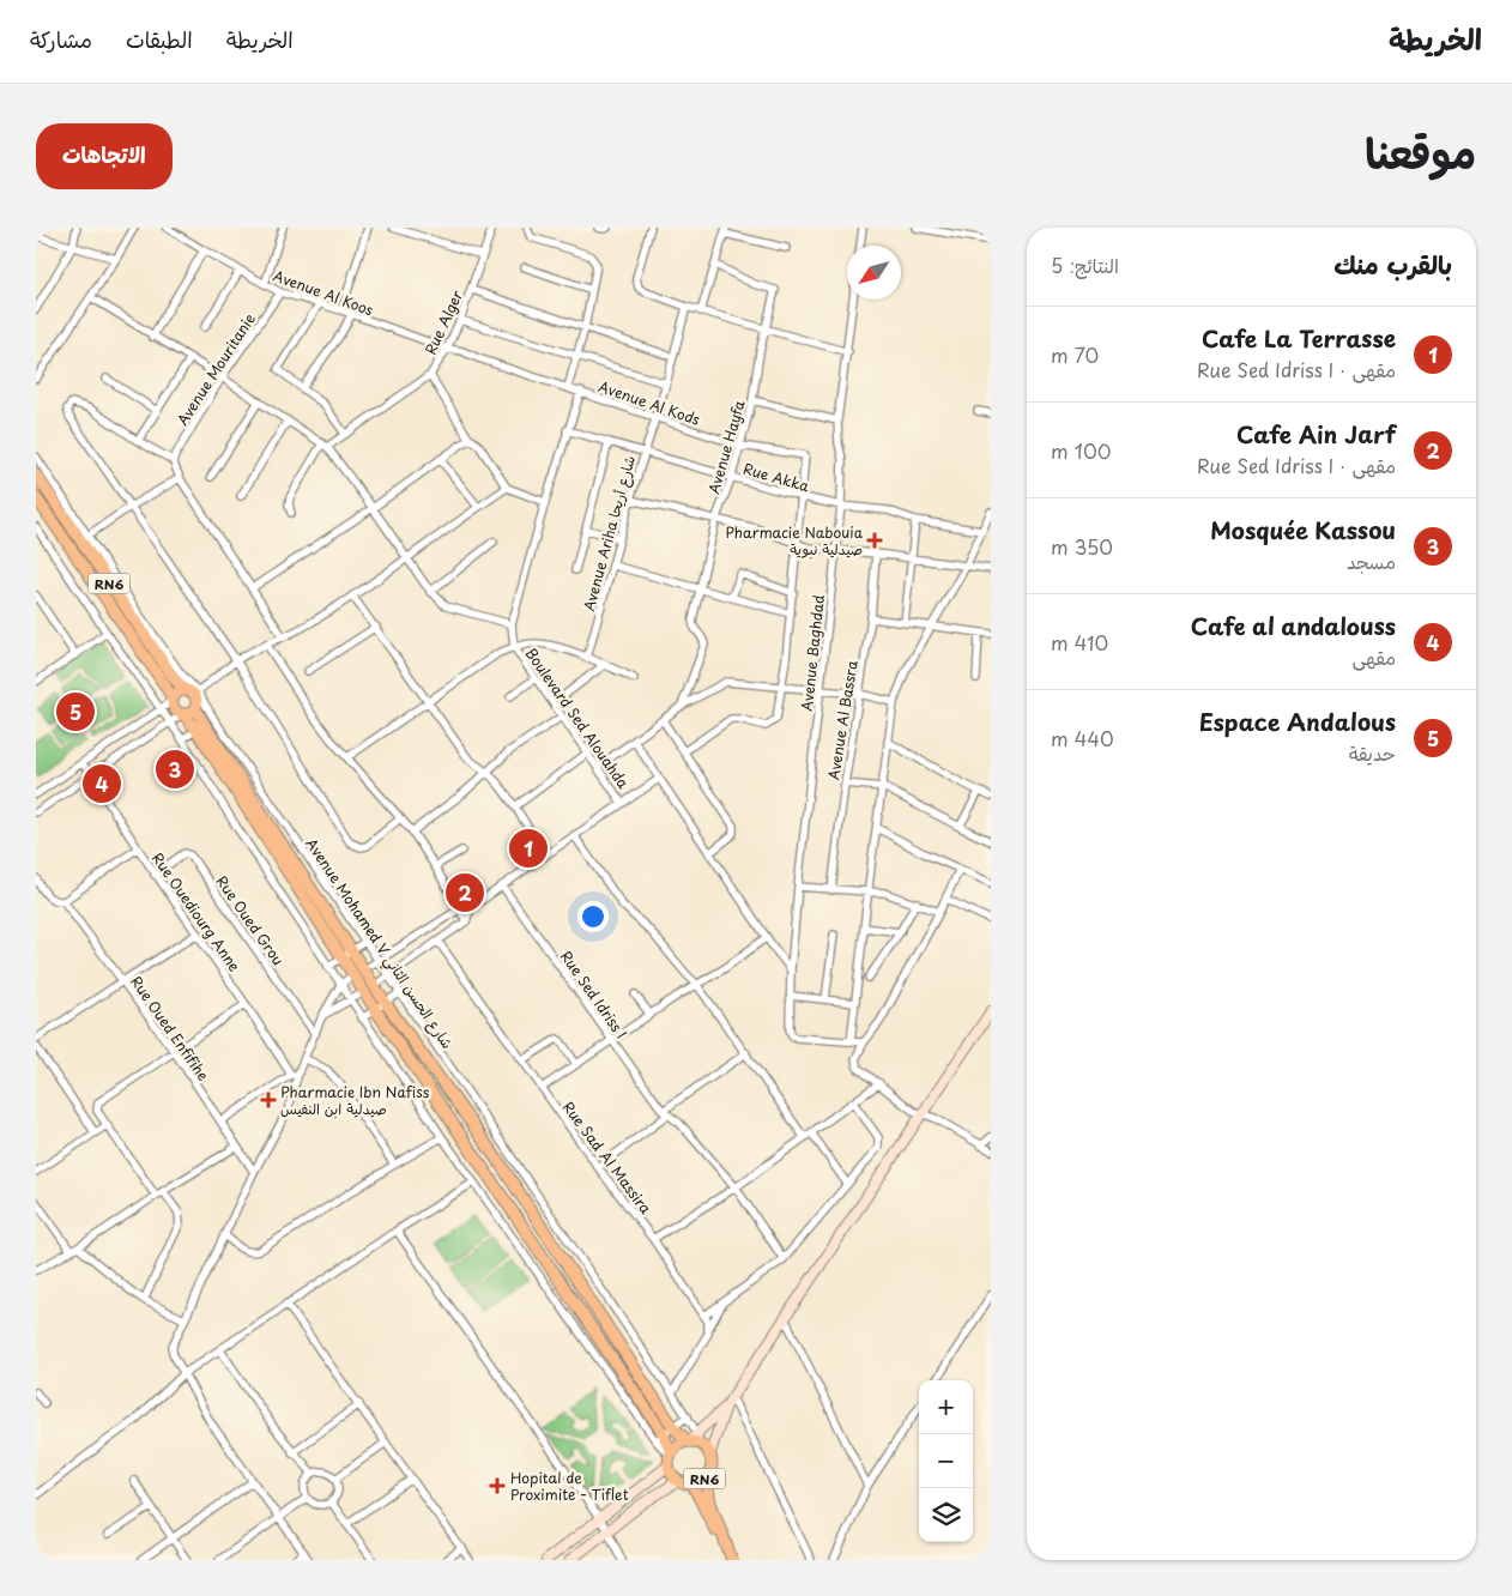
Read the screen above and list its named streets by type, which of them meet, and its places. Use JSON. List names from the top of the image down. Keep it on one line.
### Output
{"streets":{"main road":["RN6"],"street":["Avenue Al Koos","Rue Alger","Avenue Mouritanie","Avenue Al Kods","Avenue Hayfa","Rue Akka","Avenue Ariha شارع أريحا","Avenue Baghdad","Boulevard Sed Alouahda","Avenue Al Bassra","Rue Ouediourg Anne","Rue Oued Grou","Avenue Mohamed V شارع الحسن الثاني","Rue Sed Idriss I","Rue Oued Enfifihe","Rue Sad Al Massira"]},"crossings":[["Avenue Al Koos","Rue Alger"],["Avenue Al Koos","Avenue Mouritanie"],["Avenue Al Koos","Avenue Al Kods"],["Avenue Al Kods","Avenue Hayfa"],["Avenue Al Kods","Rue Akka"],["Avenue Al Kods","Avenue Ariha شارع أريحا"],["Avenue Hayfa","Rue Akka"],["Rue Akka","Avenue Ariha شارع أريحا"],["Rue Akka","Avenue Baghdad"],["RN6","Avenue Mohamed V شارع الحسن الثاني"],["Rue Ouediourg Anne","Rue Oued Grou"]],"places":{"health":["Pharmacie Nabouia صيدلية نبوية","Pharmacie Ibn Nafiss صيدلية ابن النفيس","Hopital de Proximite - Tiflet"]},"north":"bottom left","page":{"header":"الخريطة","nav":["الخريطة","الطبقات","مشاركة"],"title":"موقعنا","buttons":"الاتجاهات","heading":["بالقرب منك","النتائج: 5"],"list":[{"mark":"1","name":"Cafe La Terrasse","note":"مقهى · Rue Sed Idriss I","value":"70 m"},{"mark":"2","name":"Cafe Ain Jarf","note":"مقهى · Rue Sed Idriss I","value":"100 m"},{"mark":"3","name":"Mosquée Kassou","note":"مسجد","value":"350 m"},{"mark":"4","name":"Cafe al andalouss","note":"مقهى","value":"410 m"},{"mark":"5","name":"Espace Andalous","note":"حديقة","value":"440 m"}],"pins":["5","3","4","1","2"],"map_buttons":["+","−"]}}
